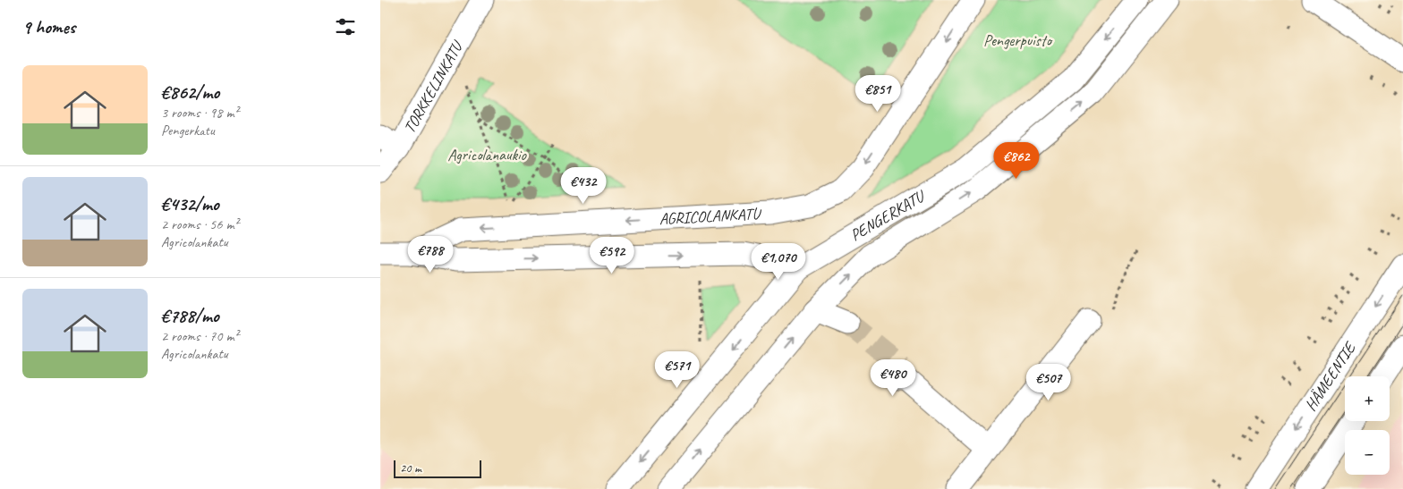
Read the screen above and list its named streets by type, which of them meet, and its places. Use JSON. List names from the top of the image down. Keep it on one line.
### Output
{"streets":{"street":["TORKKELINKATU","AGRICOLANKATU","PENGERKATU","HÄMEENTIE"]},"crossings":[["AGRICOLANKATU","PENGERKATU"]],"parks":["Pengerpuisto","Agricolanaukio"],"scale_bar":"20 m","page":{"heading":"9 homes","list":[{"name":"€862/mo","note":"3 rooms · 98 m² · Pengerkatu"},{"name":"€432/mo","note":"2 rooms · 56 m² · Agricolankatu"},{"name":"€788/mo","note":"2 rooms · 70 m² · Agricolankatu"}],"price":["€851","€862","€432","€788","€592","€1,070","€571","€480","€507"],"map_buttons":["+","−"],"scale":"20 m"}}
